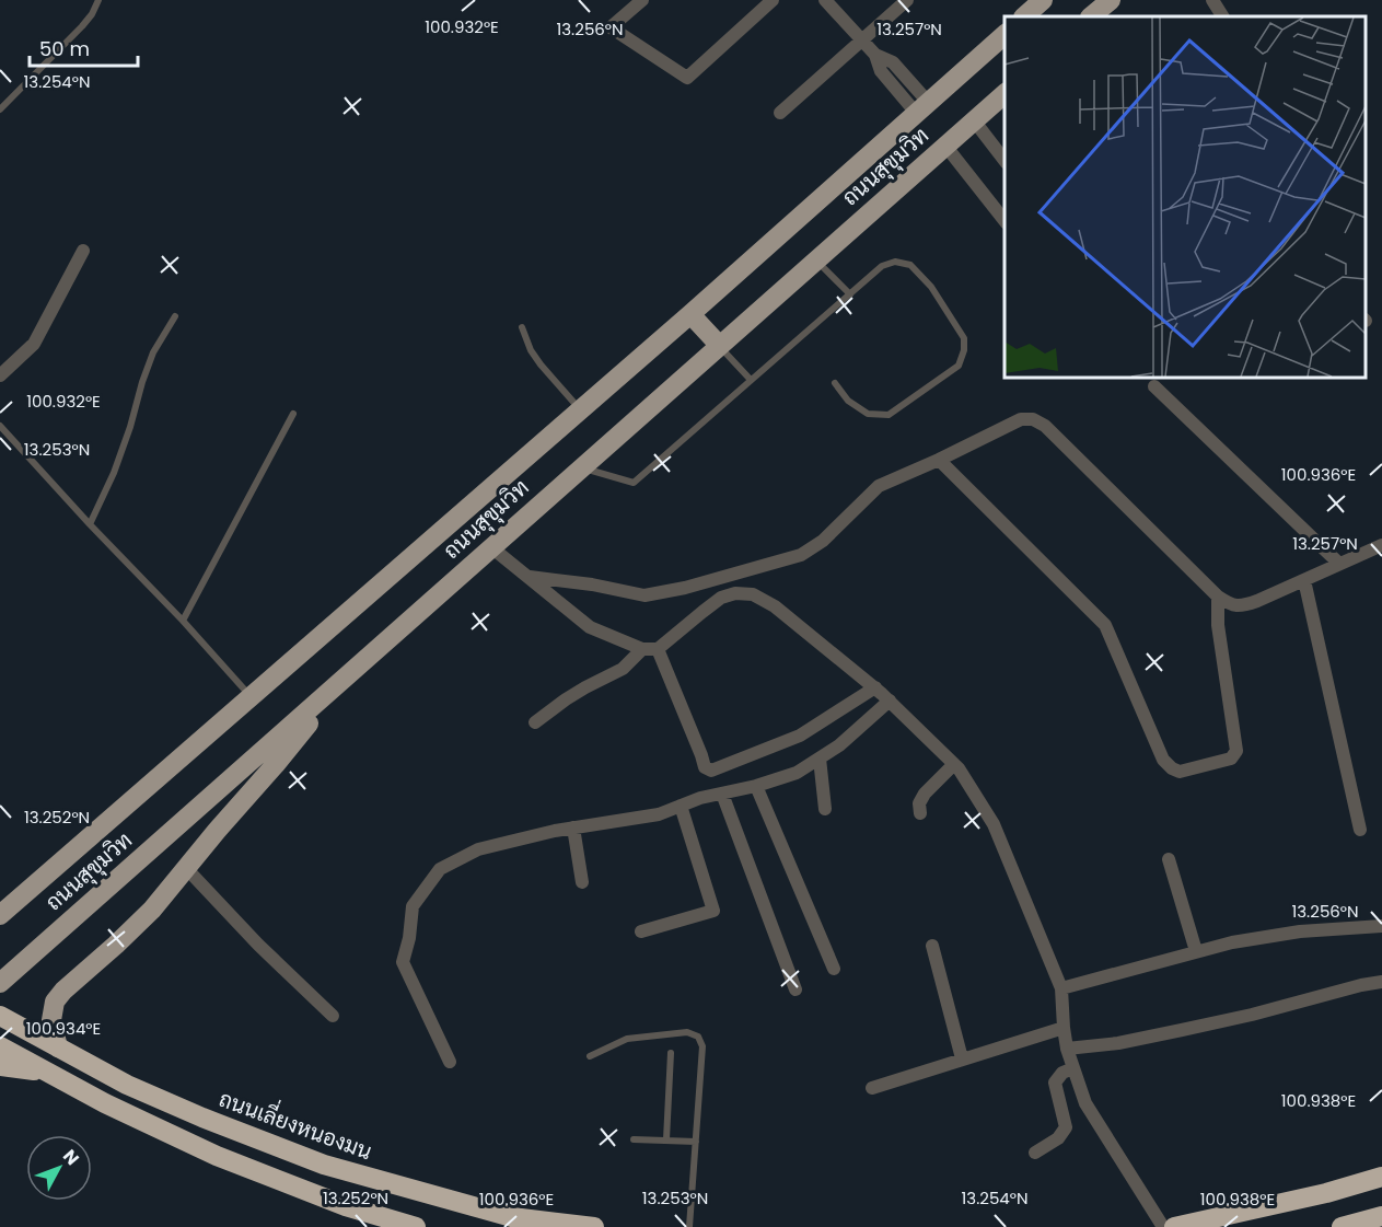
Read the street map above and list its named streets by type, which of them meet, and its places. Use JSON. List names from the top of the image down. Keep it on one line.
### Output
{"streets":{"highway":["ถนนเลี่ยงหนองมน"],"main road":["ถนนสุขุมวิท"]},"scale_bar":"50 m","north":"top right","coordinates":["100.932°E","13.257°N","13.256°N","13.254°N","13.253°N","100.936°E","13.252°N","100.934°E","100.938°E"]}
